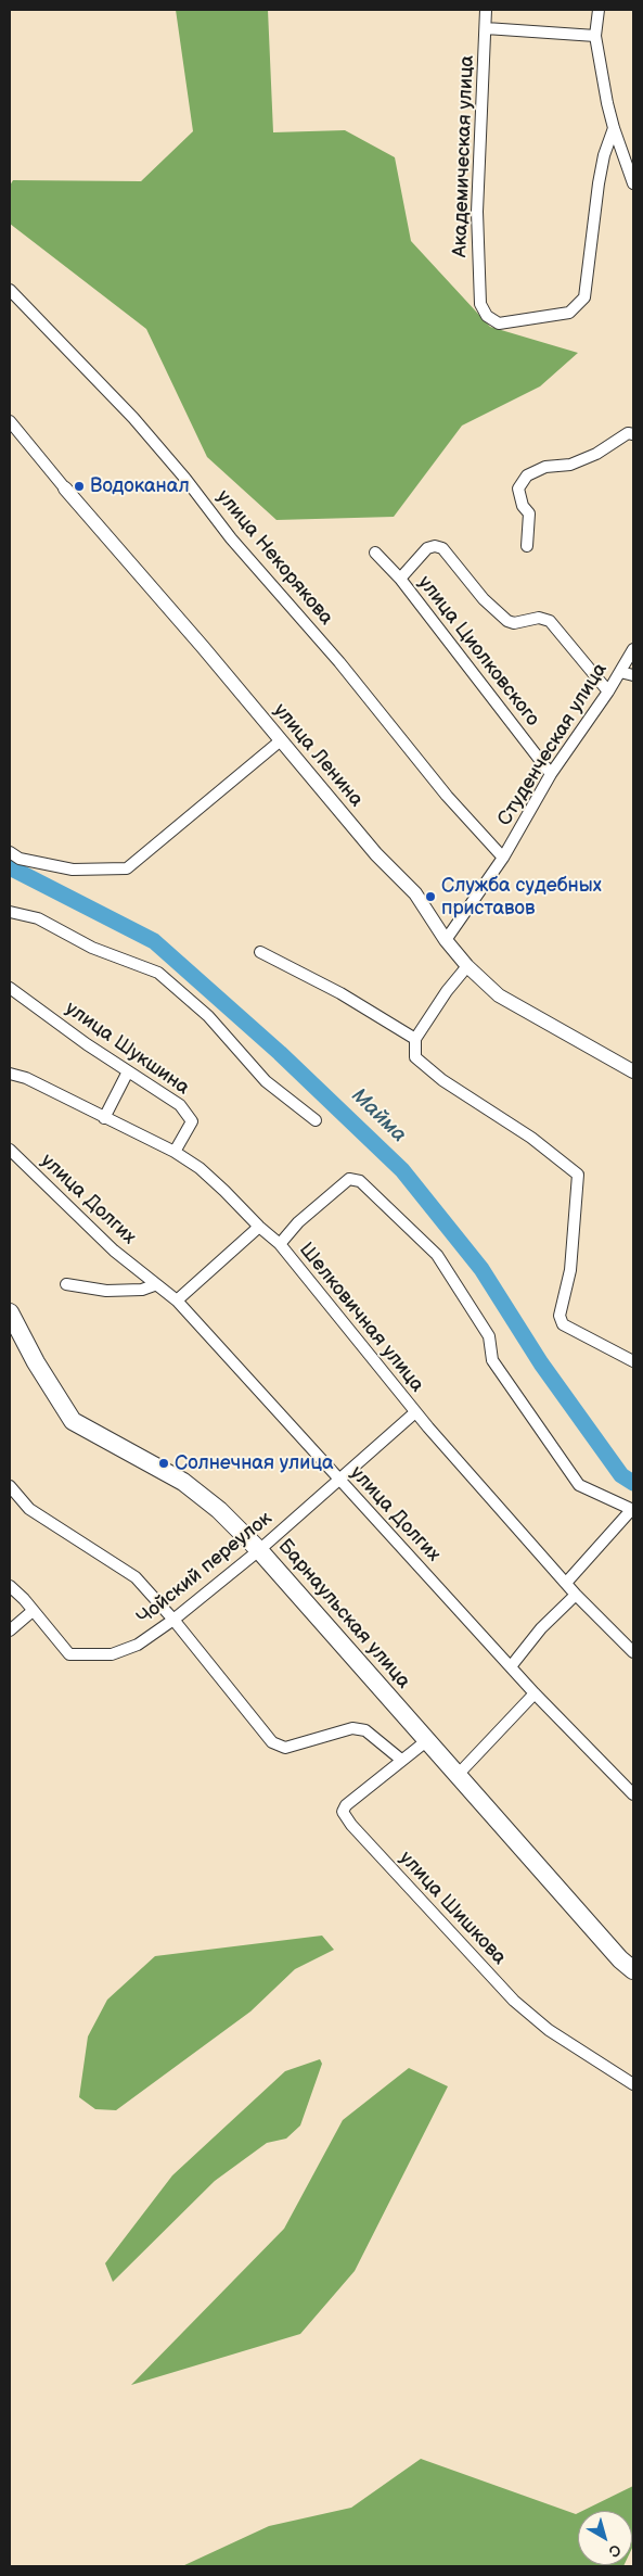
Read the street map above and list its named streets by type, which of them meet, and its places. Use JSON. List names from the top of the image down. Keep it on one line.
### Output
{"streets":{"main road":["Барнаульская улица"],"street":["Академическая улица","улица Некорякова","улица Циолковского","Студенческая улица","улица Ленина","улица Шукшина","улица Долгих","Шелковичная улица","Чойский переулок","улица Шишкова"]},"crossings":[["улица Некорякова","Студенческая улица"],["улица Циолковского","Студенческая улица"],["Студенческая улица","улица Ленина"],["улица Шукшина","Шелковичная улица"],["улица Долгих","Чойский переулок"],["Шелковичная улица","Чойский переулок"],["Чойский переулок","Барнаульская улица"],["Барнаульская улица","улица Шишкова"]],"water":["Майма"],"places":["Водоканал","Служба судебных приставов","Солнечная улица"],"north":"bottom right"}
